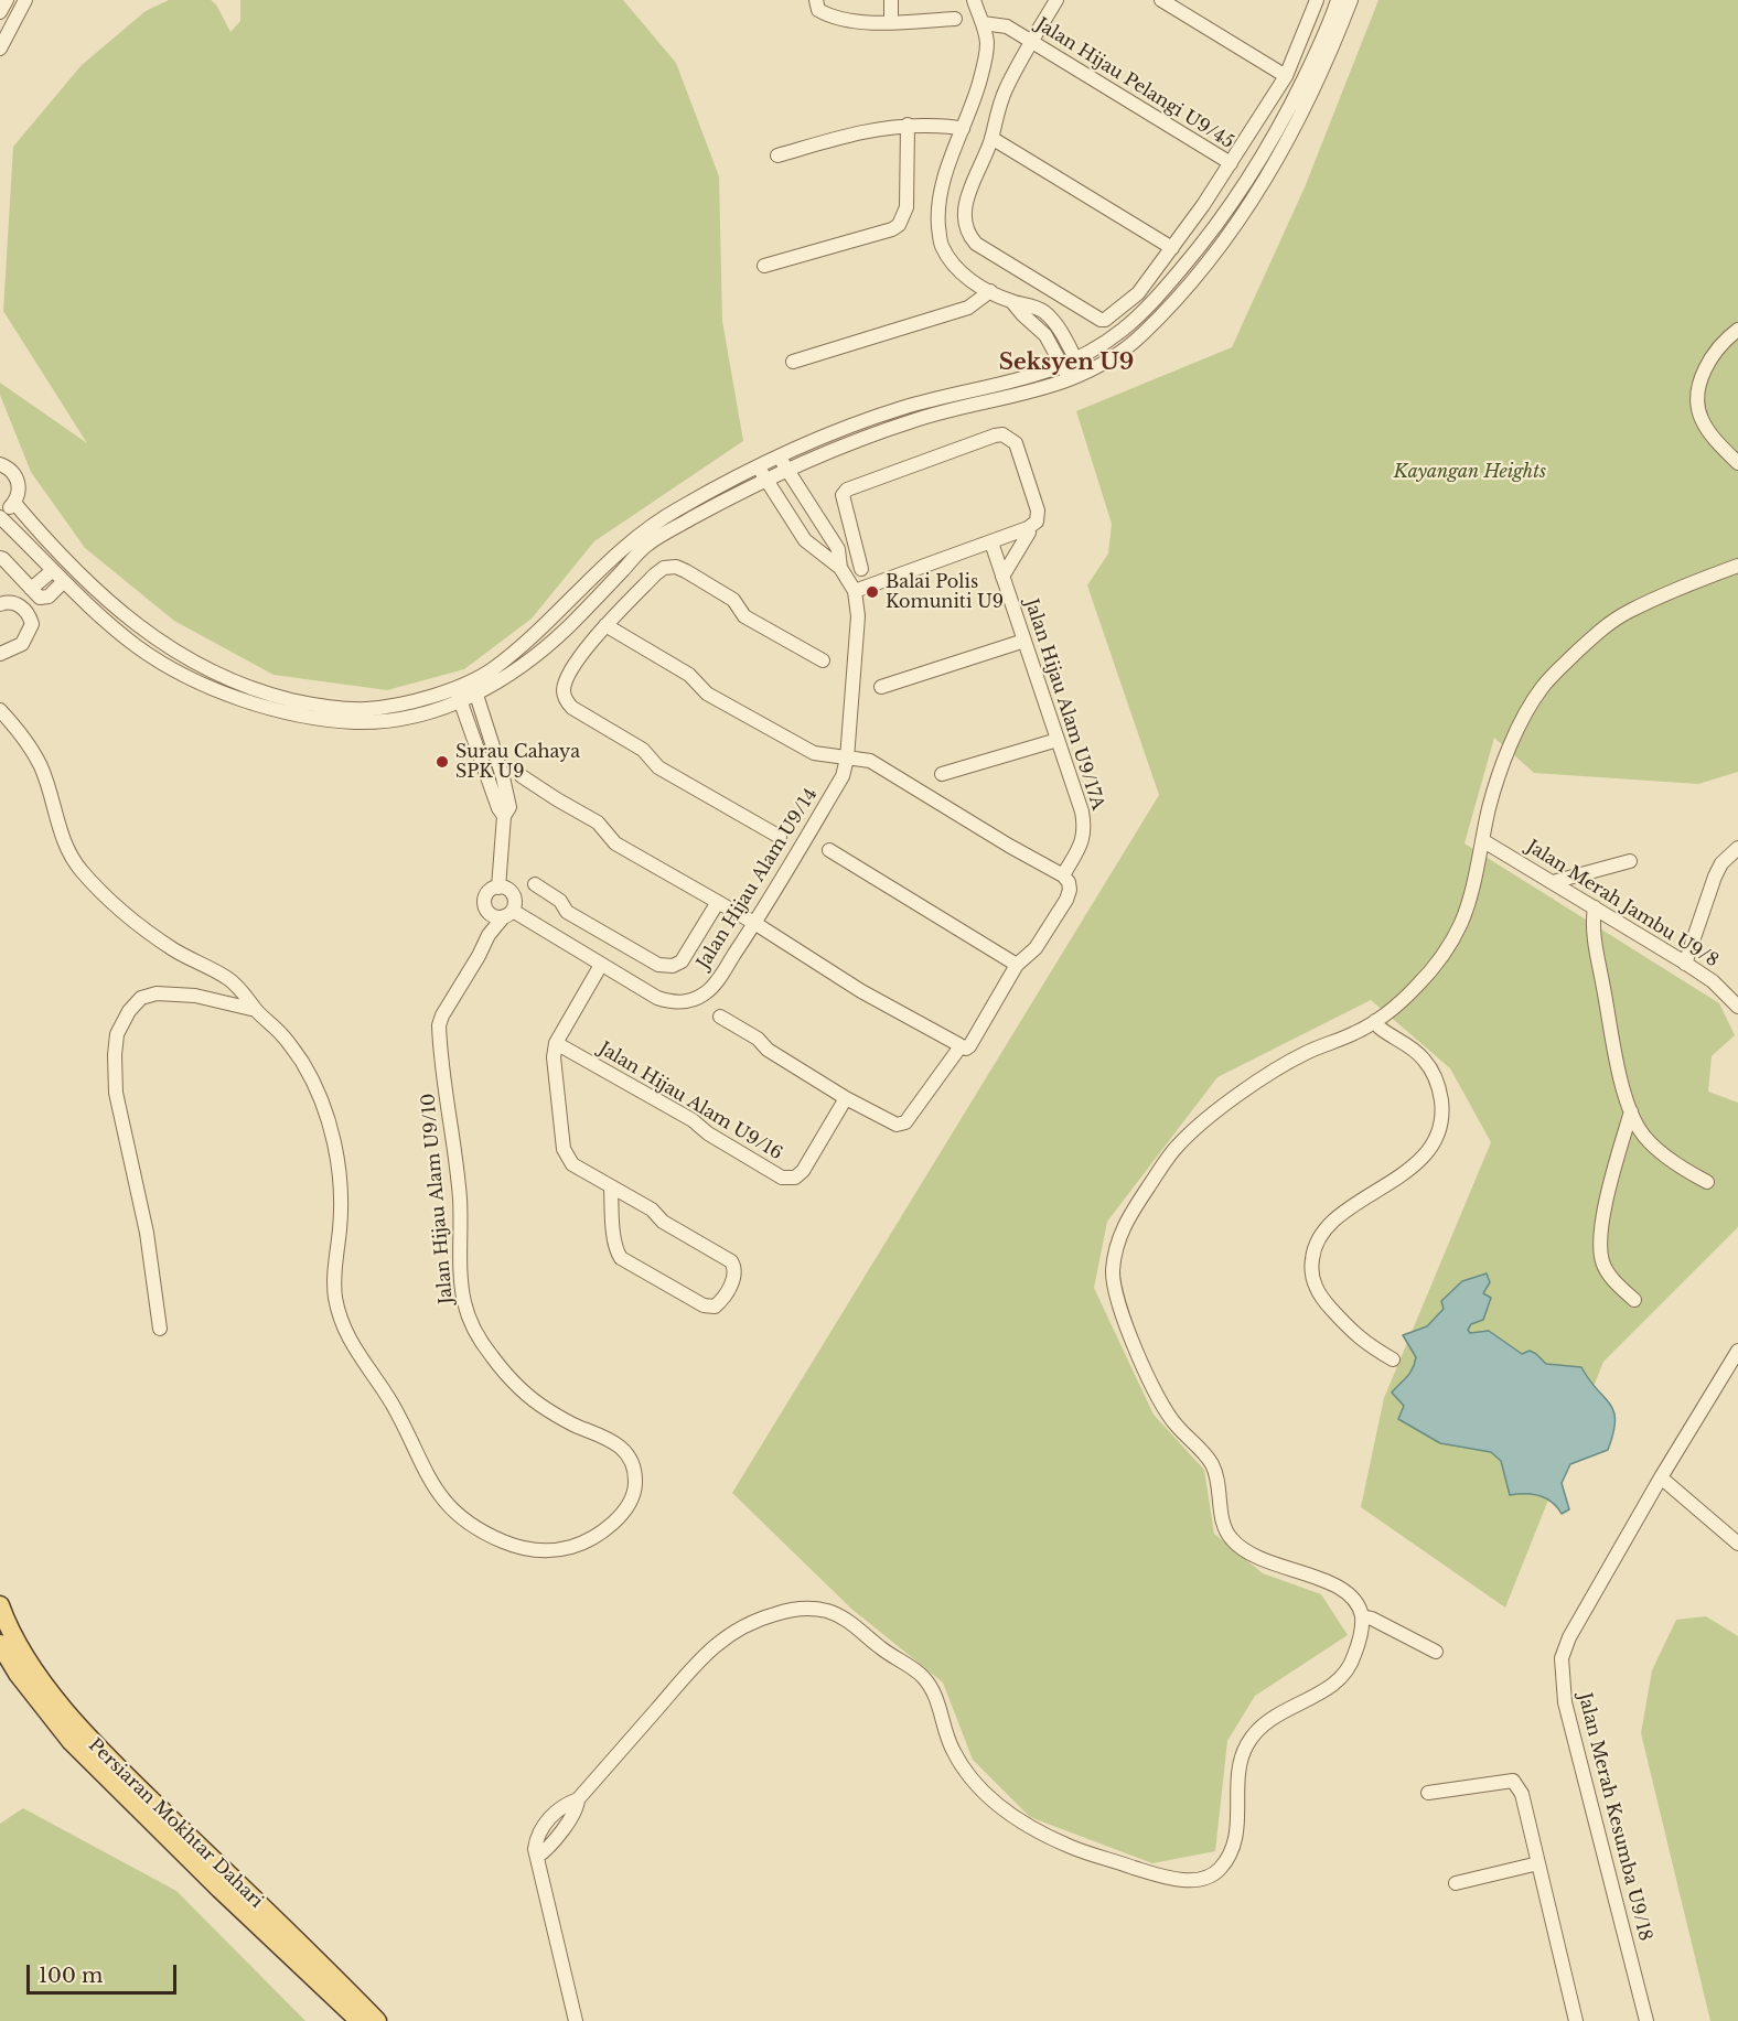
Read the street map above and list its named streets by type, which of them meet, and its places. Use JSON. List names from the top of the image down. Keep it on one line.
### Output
{"streets":{"main road":["Persiaran Mokhtar Dahari"],"street":["Jalan Hijau Pelangi U9/45","Jalan Hijau Alam U9/17A","Jalan Hijau Alam U9/14","Jalan Merah Jambu U9/8","Jalan Hijau Alam U9/16","Jalan Hijau Alam U9/10","Jalan Merah Kesumba U9/18"]},"crossings":[["Jalan Hijau Alam U9/14","Jalan Hijau Alam U9/10"]],"districts":["Seksyen U9"],"parks":["Kayangan Heights"],"places":["Balai Polis Komuniti U9","Surau Cahaya SPK U9"],"scale_bar":"100 m"}
